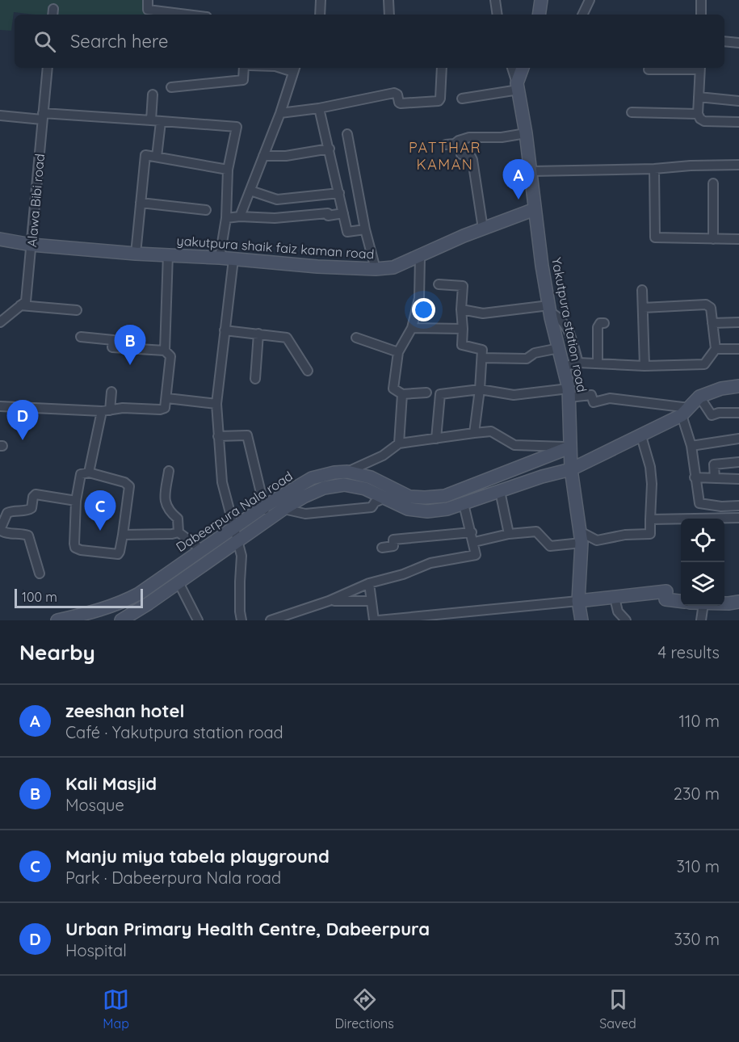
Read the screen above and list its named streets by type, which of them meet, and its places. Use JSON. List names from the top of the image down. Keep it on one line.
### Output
{"streets":{"street":["Alawa Bibi road","yakutpura shaik faiz kaman road","Yakutpura station road","Dabeerpura Nala road"]},"crossings":[["Alawa Bibi road","yakutpura shaik faiz kaman road"],["yakutpura shaik faiz kaman road","Yakutpura station road"],["Yakutpura station road","Dabeerpura Nala road"]],"districts":["PATTHAR KAMAN"],"scale_bar":"100 m","page":{"search":"Search here","pins":["A","B","D","C"],"scale":"100 m","heading":["Nearby","4 results"],"list":[{"mark":"A","name":"zeeshan hotel","note":"Café · Yakutpura station road","value":"110 m"},{"mark":"B","name":"Kali Masjid","note":"Mosque","value":"230 m"},{"mark":"C","name":"Manju miya tabela playground","note":"Park · Dabeerpura Nala road","value":"310 m"},{"mark":"D","name":"Urban Primary Health Centre, Dabeerpura","note":"Hospital","value":"330 m"}],"nav":["Map","Directions","Saved"]}}
